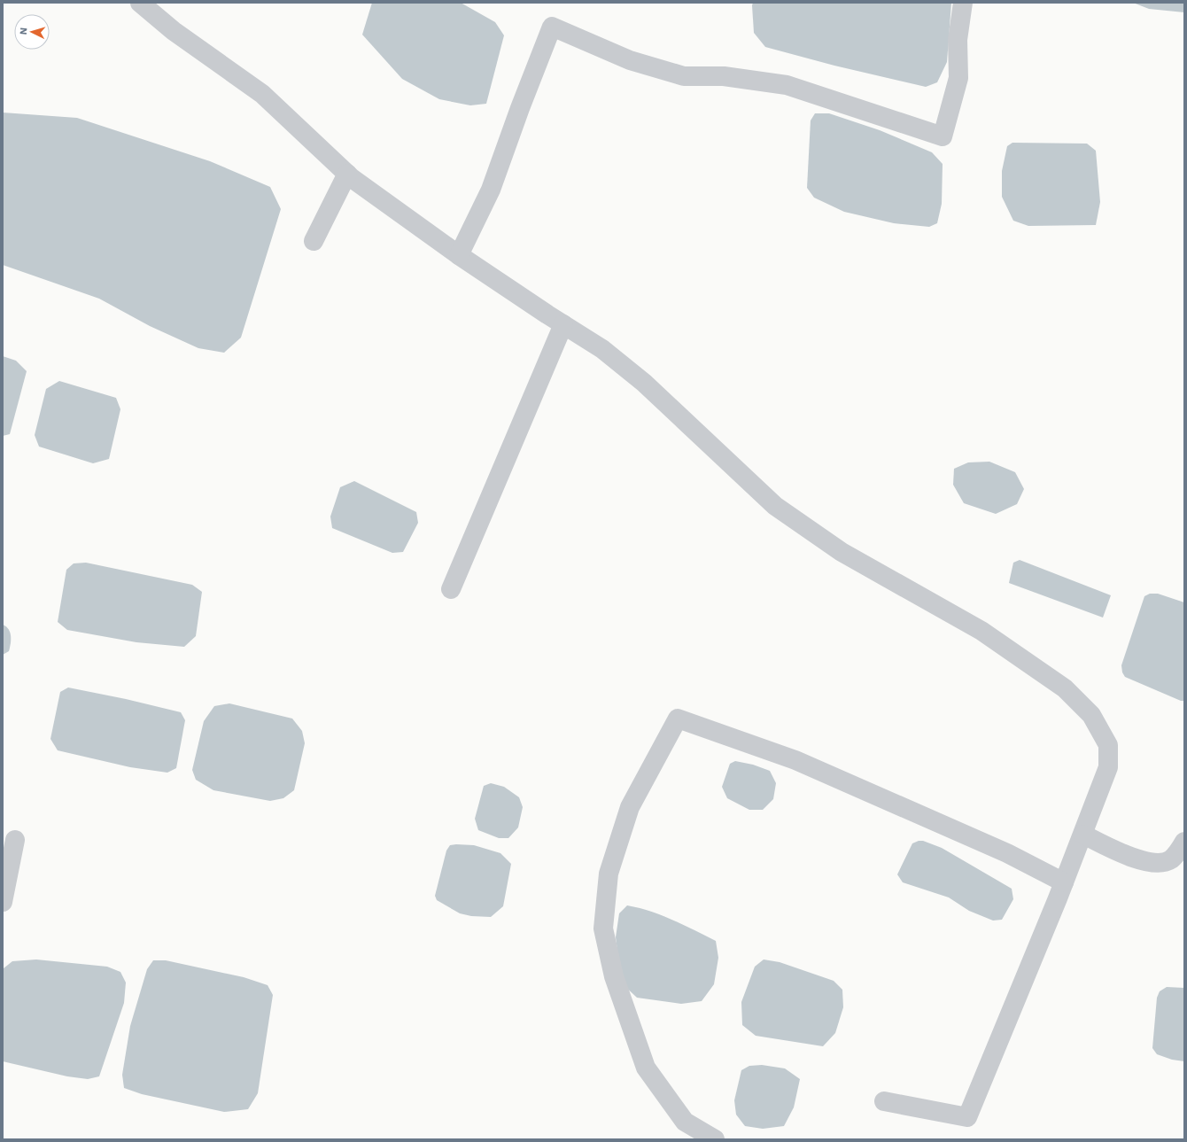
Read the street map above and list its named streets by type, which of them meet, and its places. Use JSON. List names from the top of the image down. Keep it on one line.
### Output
{"north":"left"}
